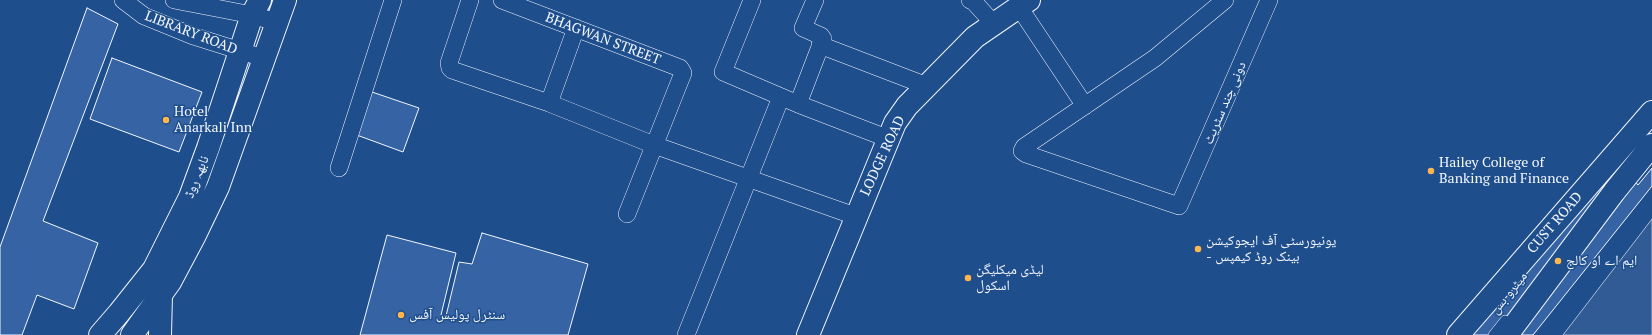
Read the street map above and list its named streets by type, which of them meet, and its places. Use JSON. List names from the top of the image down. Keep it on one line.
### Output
{"streets":{"main road":["LODGE ROAD","نابھہ روڈ","CUST ROAD"],"street":["LIBRARY ROAD","BHAGWAN STREET","دونی چند سٹریٹ"],"lane":["میٹرو بس"]},"crossings":[["LIBRARY ROAD","نابھہ روڈ"]],"places":["Hotel Anarkali Inn","Hailey College of Banking and Finance","یونیورسٹی آف ایجوکیشن - بینک روڈ کیمپس","ایم اے او کالج","لیڈی میکلیگن اسکول","سنٹرل پولیس آفس"]}
